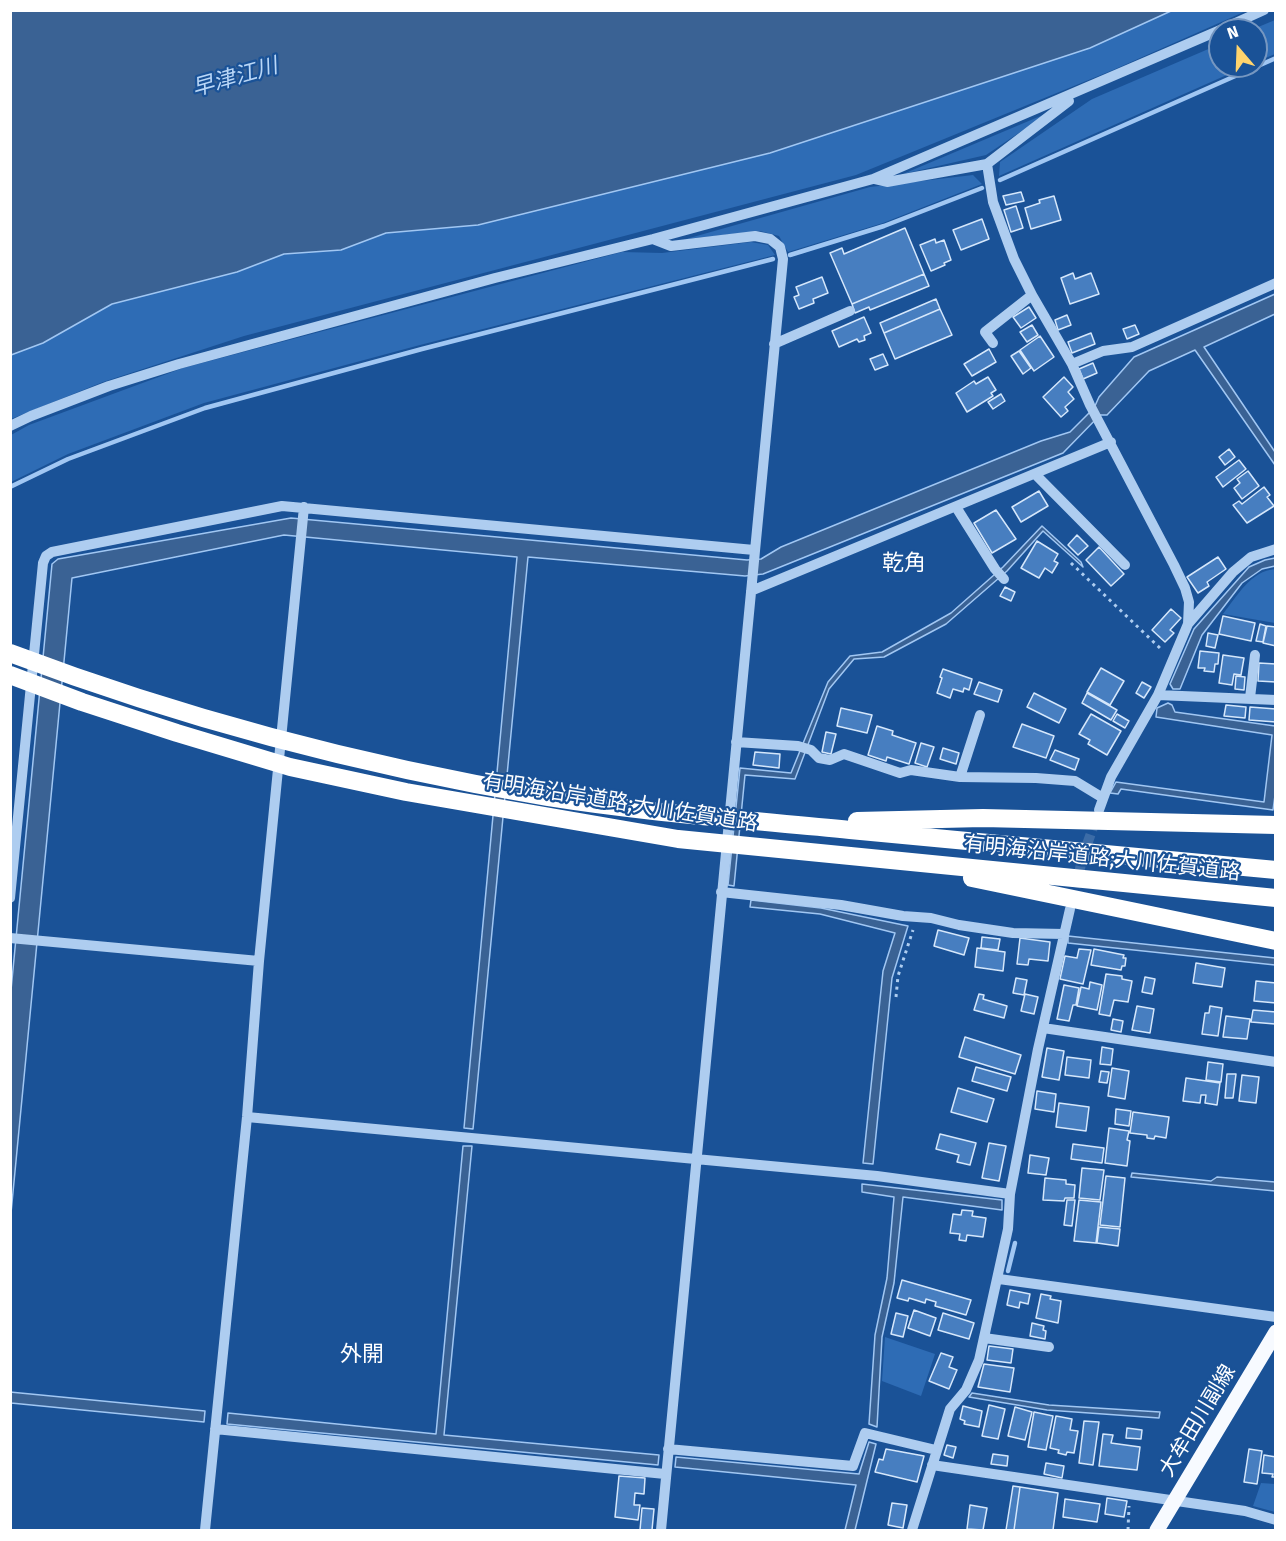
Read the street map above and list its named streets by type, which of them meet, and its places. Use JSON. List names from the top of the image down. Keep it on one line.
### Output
{"streets":{"highway":["有明海沿岸道路;大川佐賀道路"],"main road":["大牟田川副線"]},"districts":["乾角","外開"],"water":["早津江川"],"north":"top"}
